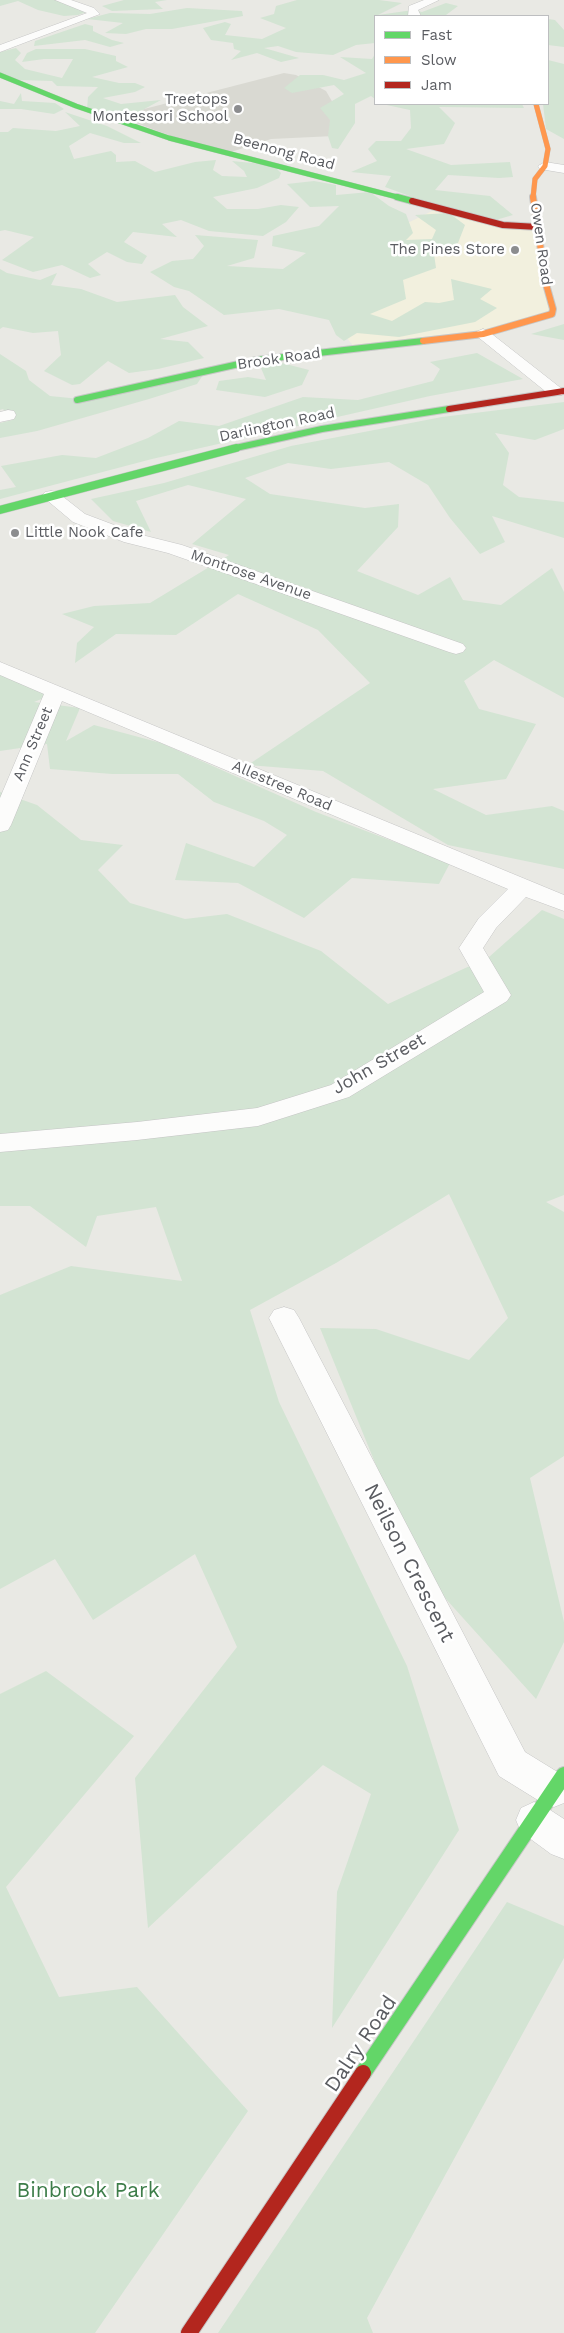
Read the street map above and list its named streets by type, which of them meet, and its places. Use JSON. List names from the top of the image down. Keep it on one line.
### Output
{"streets":{"street":["Beenong Road","Owen Road","Brook Road","Darlington Road","Montrose Avenue","Ann Street","Allestree Road","John Street","Neilson Crescent","Dalry Road"]},"crossings":[["Beenong Road","Owen Road"],["Owen Road","Brook Road"],["Darlington Road","Montrose Avenue"],["Ann Street","Allestree Road"],["Allestree Road","John Street"],["Neilson Crescent","Dalry Road"]],"parks":["Binbrook Park"],"places":["Treetops Montessori School","The Pines Store","Little Nook Cafe"],"legend":["Fast","Slow","Jam"]}
